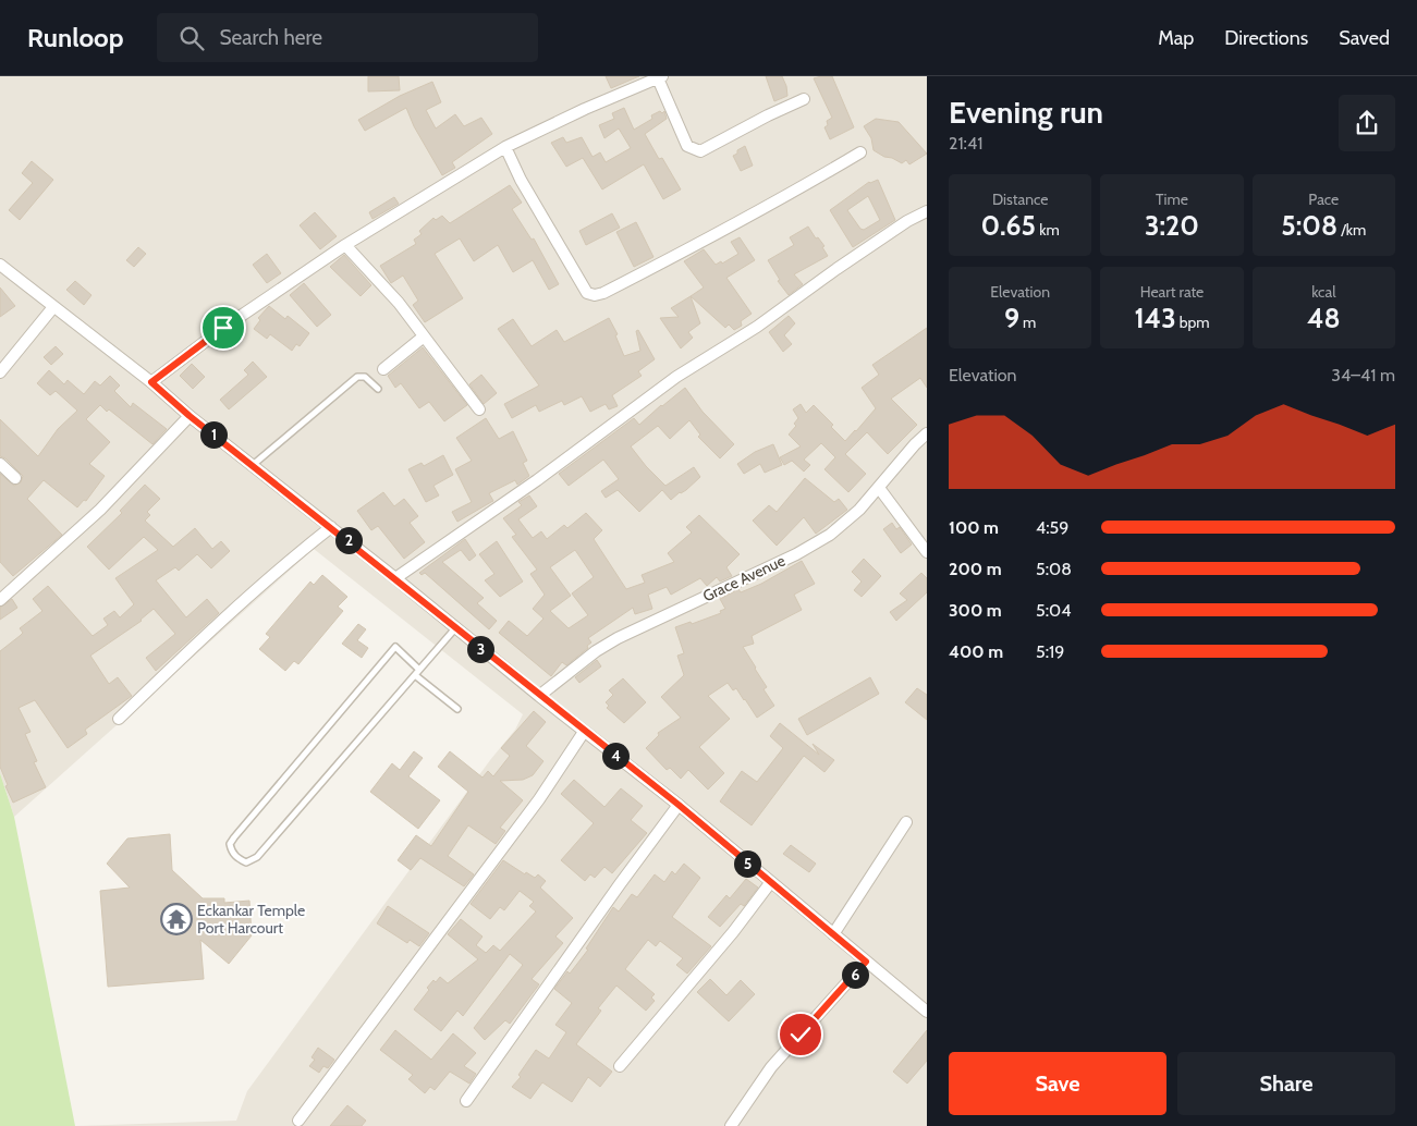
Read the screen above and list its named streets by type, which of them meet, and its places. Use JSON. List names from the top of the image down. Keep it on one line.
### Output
{"streets":{"street":["Grace Avenue"]},"places":{"temple":["Eckankar Temple Port Harcourt"]},"page":{"header":"Runloop","search":"Search here","nav":["Map","Directions","Saved"],"heading":["Evening run","21:41"],"stats":[["Distance","0.65 km"],["Time","3:20"],["Pace","5:08 /km"],["Elevation","9 m"],["Heart rate","143 bpm"],["kcal","48"]],"chart":["Elevation","34–41 m"],"pins":["1","2","3","4","5","6"],"list":[{"name":"100 m","note":"4:59"},{"name":"200 m","note":"5:08"},{"name":"300 m","note":"5:04"},{"name":"400 m","note":"5:19"}],"buttons":["Save","Share"]}}
